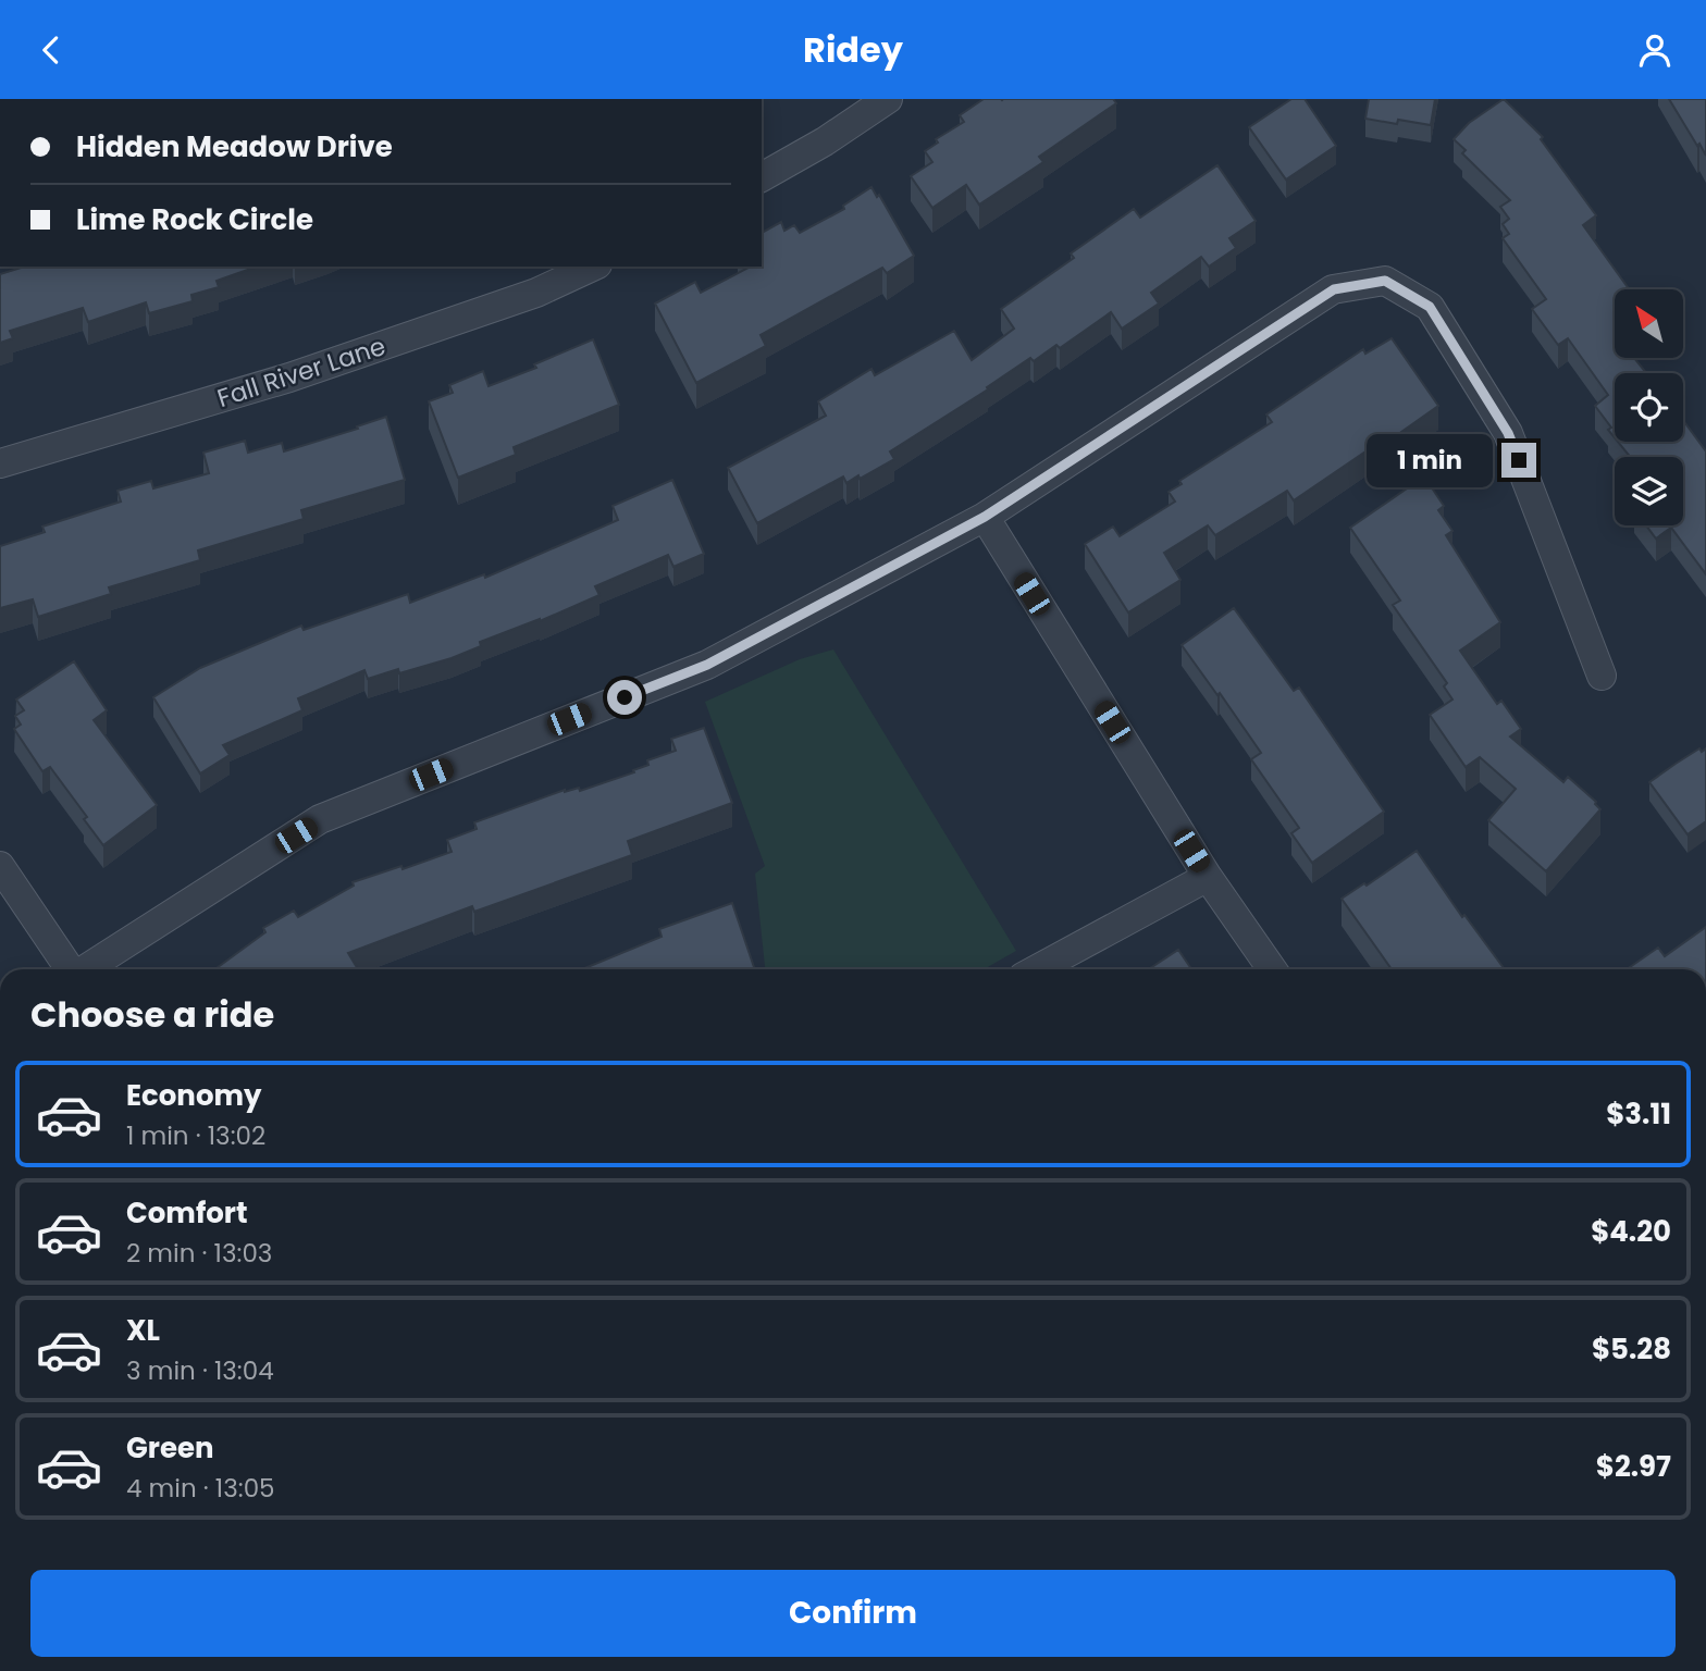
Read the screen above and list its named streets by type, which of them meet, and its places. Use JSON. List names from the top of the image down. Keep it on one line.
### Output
{"streets":{"street":["Fall River Lane"]},"north":"top left","page":{"header":"Ridey","banner":["Hidden Meadow Drive","Lime Rock Circle"],"bubble":"1 min","heading":"Choose a ride","list":[{"name":"Economy","note":"1 min · 13:02","value":"$3.11"},{"name":"Comfort","note":"2 min · 13:03","value":"$4.20"},{"name":"XL","note":"3 min · 13:04","value":"$5.28"},{"name":"Green","note":"4 min · 13:05","value":"$2.97"}],"buttons":"Confirm"}}
